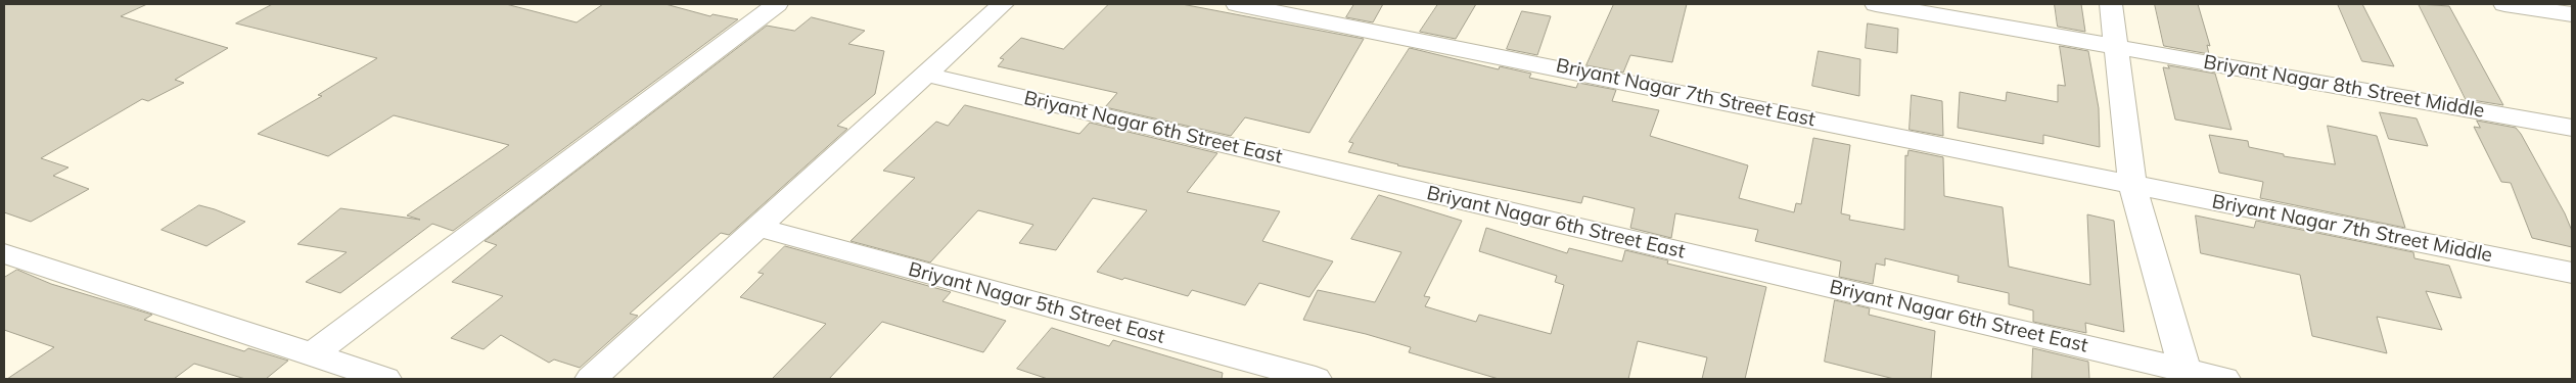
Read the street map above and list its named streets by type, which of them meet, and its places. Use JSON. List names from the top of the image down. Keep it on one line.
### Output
{"streets":{"street":["Briyant Nagar 8th Street Middle","Briyant Nagar 7th Street East","Briyant Nagar 6th Street East","Briyant Nagar 7th Street Middle","Briyant Nagar 5th Street East"]},"crossings":[["Briyant Nagar 7th Street East","Briyant Nagar 7th Street Middle"]]}
